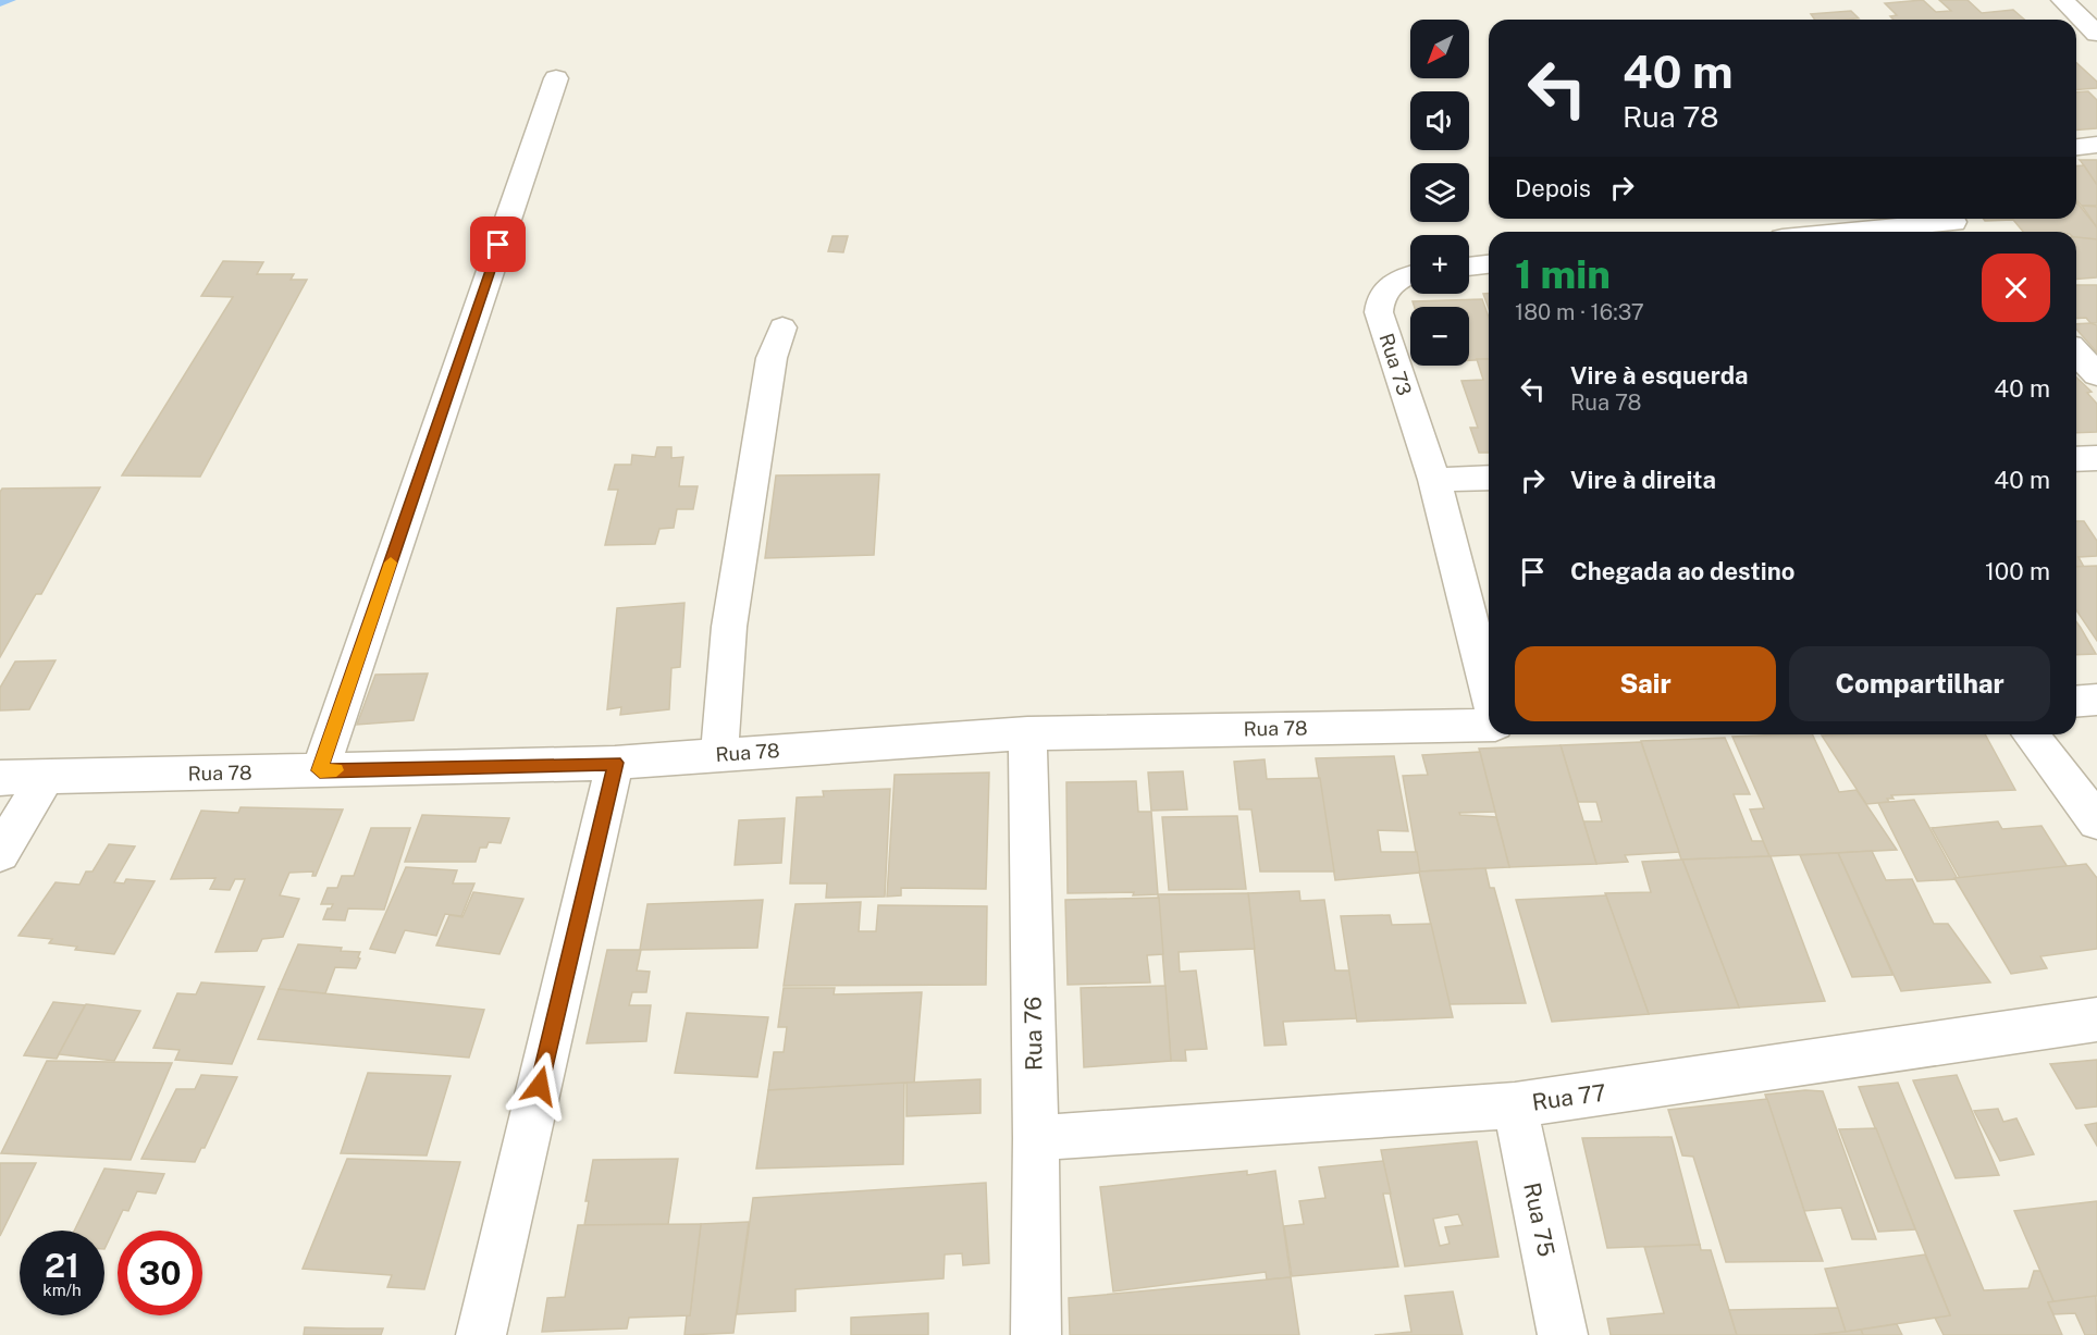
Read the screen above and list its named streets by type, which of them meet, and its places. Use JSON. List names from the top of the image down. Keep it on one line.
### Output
{"streets":{"street":["Rua 73","Rua 78","Rua 76","Rua 77","Rua 75"]},"crossings":[["Rua 78","Rua 76"],["Rua 76","Rua 77"],["Rua 77","Rua 75"]],"north":"bottom left","page":{"map_buttons":["+","−"],"turn":["40 m","Rua 78"],"then":"Depois","heading":["1 min","180 m · 16:37"],"list":[{"name":"Vire à esquerda","note":"Rua 78","value":"40 m"},{"name":"Vire à direita","value":"40 m"},{"name":"Chegada ao destino","value":"100 m"}],"buttons":["Sair","Compartilhar"],"speed":"21 km/h","limit":"30"}}
